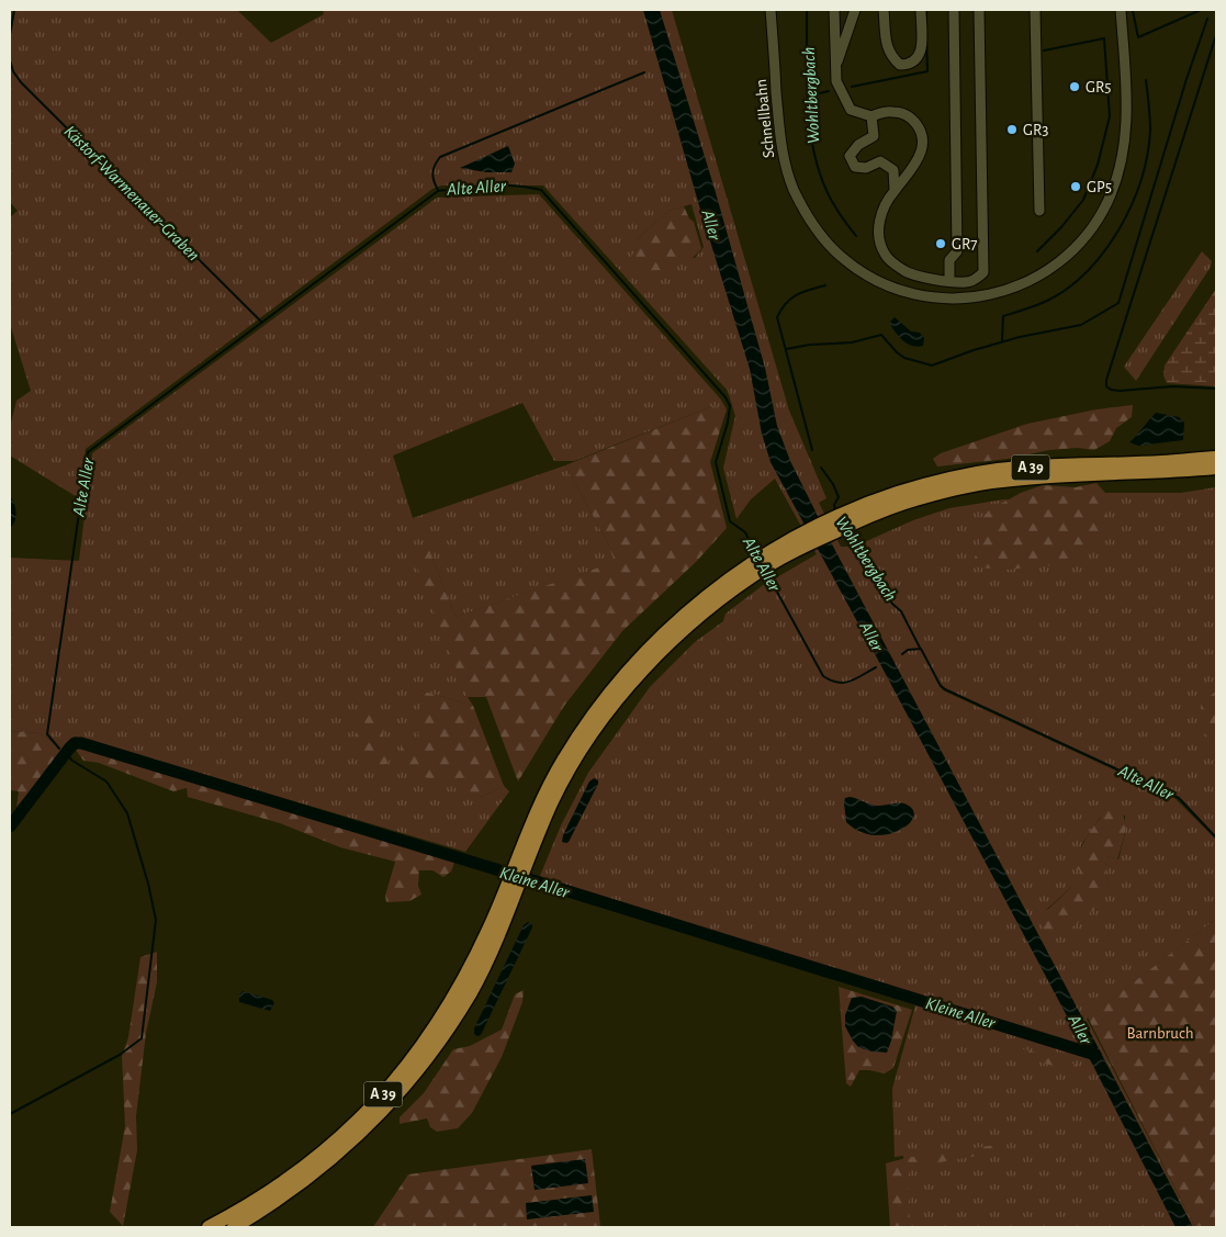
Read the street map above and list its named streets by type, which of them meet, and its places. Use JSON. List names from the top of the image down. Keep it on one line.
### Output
{"streets":{"highway":["A 39"],"street":["Schnellbahn"]},"water":["Wohltbergbach","Alte Aller","Kästorf-Warmenauer-Graben","Aller","Kleine Aller"],"parks":["Barnbruch"],"places":["GR5","GR3","GP5","GR7"]}
